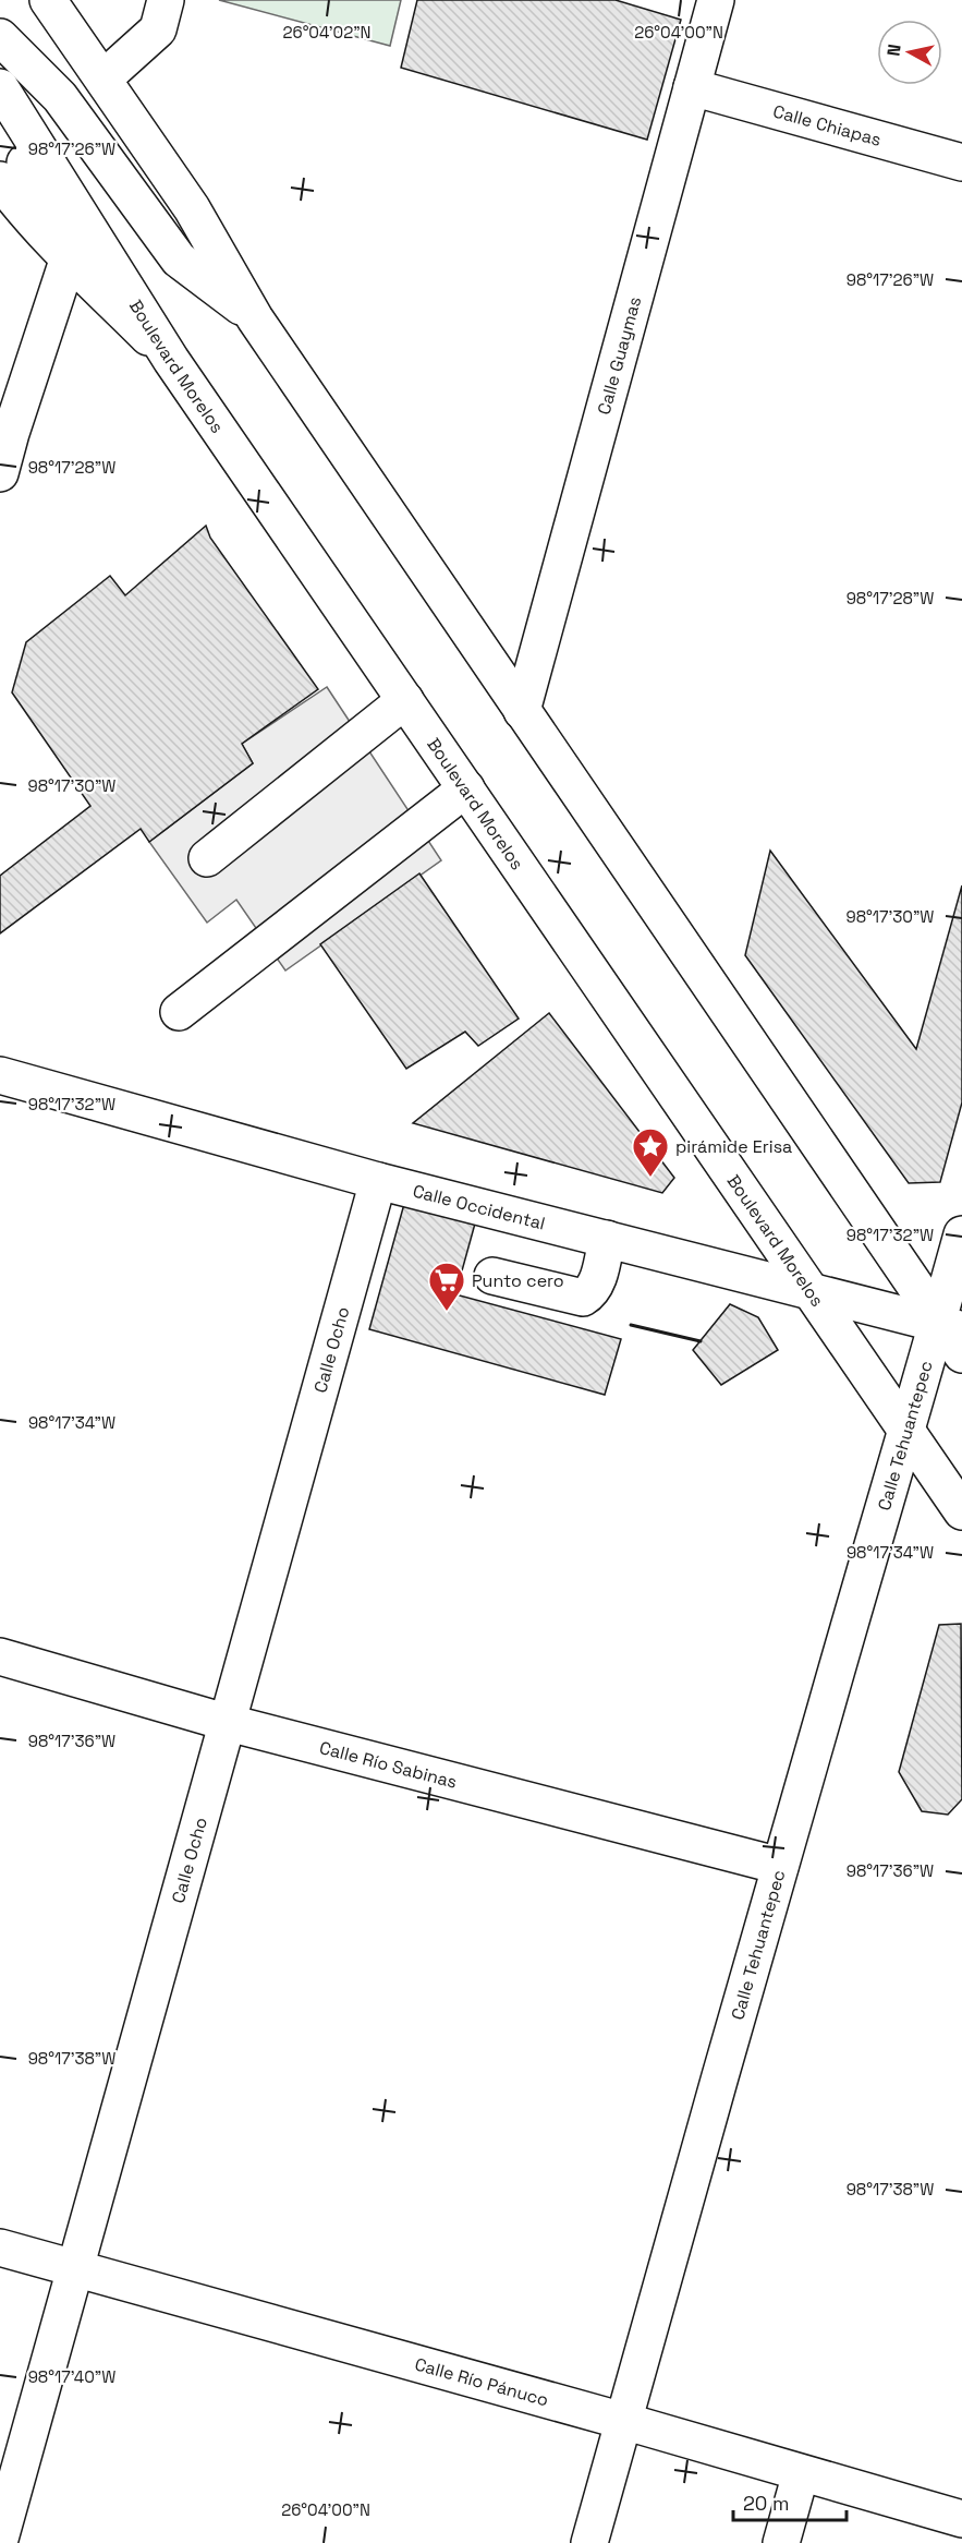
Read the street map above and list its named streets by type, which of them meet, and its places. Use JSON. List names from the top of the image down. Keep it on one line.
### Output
{"streets":{"street":["Calle Chiapas","Calle Guaymas","Boulevard Morelos","Calle Occidental","Calle Ocho","Calle Tehuantepec","Calle Río Sabinas","Calle Río Pánuco"]},"crossings":[["Calle Chiapas","Calle Guaymas"],["Boulevard Morelos","Calle Occidental"],["Boulevard Morelos","Calle Tehuantepec"],["Calle Occidental","Calle Ocho"],["Calle Occidental","Calle Tehuantepec"],["Calle Ocho","Calle Río Sabinas"],["Calle Ocho","Calle Río Pánuco"],["Calle Tehuantepec","Calle Río Sabinas"],["Calle Tehuantepec","Calle Río Pánuco"]],"places":{"place":["pirámide Erisa"],"supermarket":["Punto cero"]},"scale_bar":"20 m","north":"left","coordinates":["26°04'02\"N","26°04'00\"N","98°17'26\"W","98°17'28\"W","98°17'30\"W","98°17'32\"W","98°17'34\"W","98°17'36\"W","98°17'38\"W","98°17'40\"W"]}
